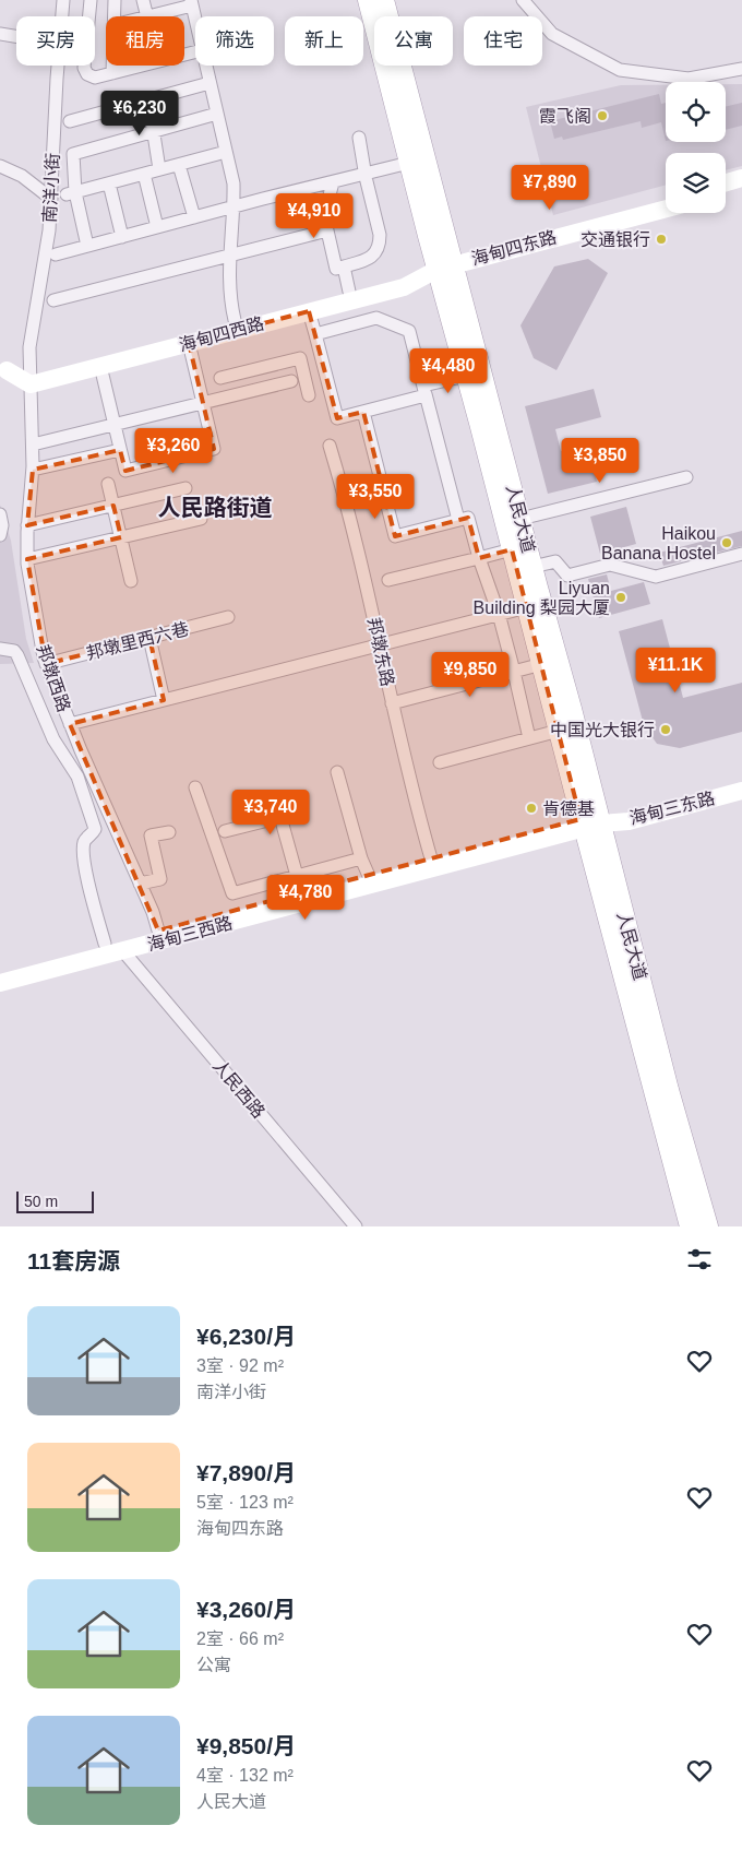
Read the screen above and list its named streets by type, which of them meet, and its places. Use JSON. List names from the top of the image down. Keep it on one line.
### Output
{"streets":{"main road":["海甸四东路","海甸四西路","人民大道","海甸三东路","海甸三西路"],"street":["南洋小街","邦墩里西六巷","邦墩东路","邦墩西路","人民西路"]},"crossings":[["南洋小街","海甸四西路"],["南洋小街","邦墩西路"],["海甸四东路","海甸四西路"],["海甸四东路","人民大道"],["海甸四西路","人民大道"],["海甸四西路","邦墩西路"],["人民大道","海甸三东路"],["人民大道","海甸三西路"],["邦墩里西六巷","邦墩西路"],["邦墩东路","海甸三西路"],["邦墩西路","海甸三西路"],["海甸三东路","海甸三西路"],["海甸三西路","人民西路"]],"districts":["人民路街道"],"places":["霞飞阁","交通银行","Haikou Banana Hostel","Liyuan Building 梨园大厦","中国光大银行","肯德基"],"scale_bar":"50 m","page":{"chip":["买房","租房","筛选","新上","公寓","住宅"],"price":["¥6,230","¥7,890","¥4,910","¥4,480","¥3,260","¥3,850","¥3,550","¥11.1K","¥9,850","¥3,740","¥4,780"],"scale":"50 m","heading":"11套房源","list":[{"name":"¥6,230/月","note":"3室 · 92 m² · 南洋小街"},{"name":"¥7,890/月","note":"5室 · 123 m² · 海甸四东路"},{"name":"¥3,260/月","note":"2室 · 66 m² · 公寓"},{"name":"¥9,850/月","note":"4室 · 132 m² · 人民大道"}]}}
